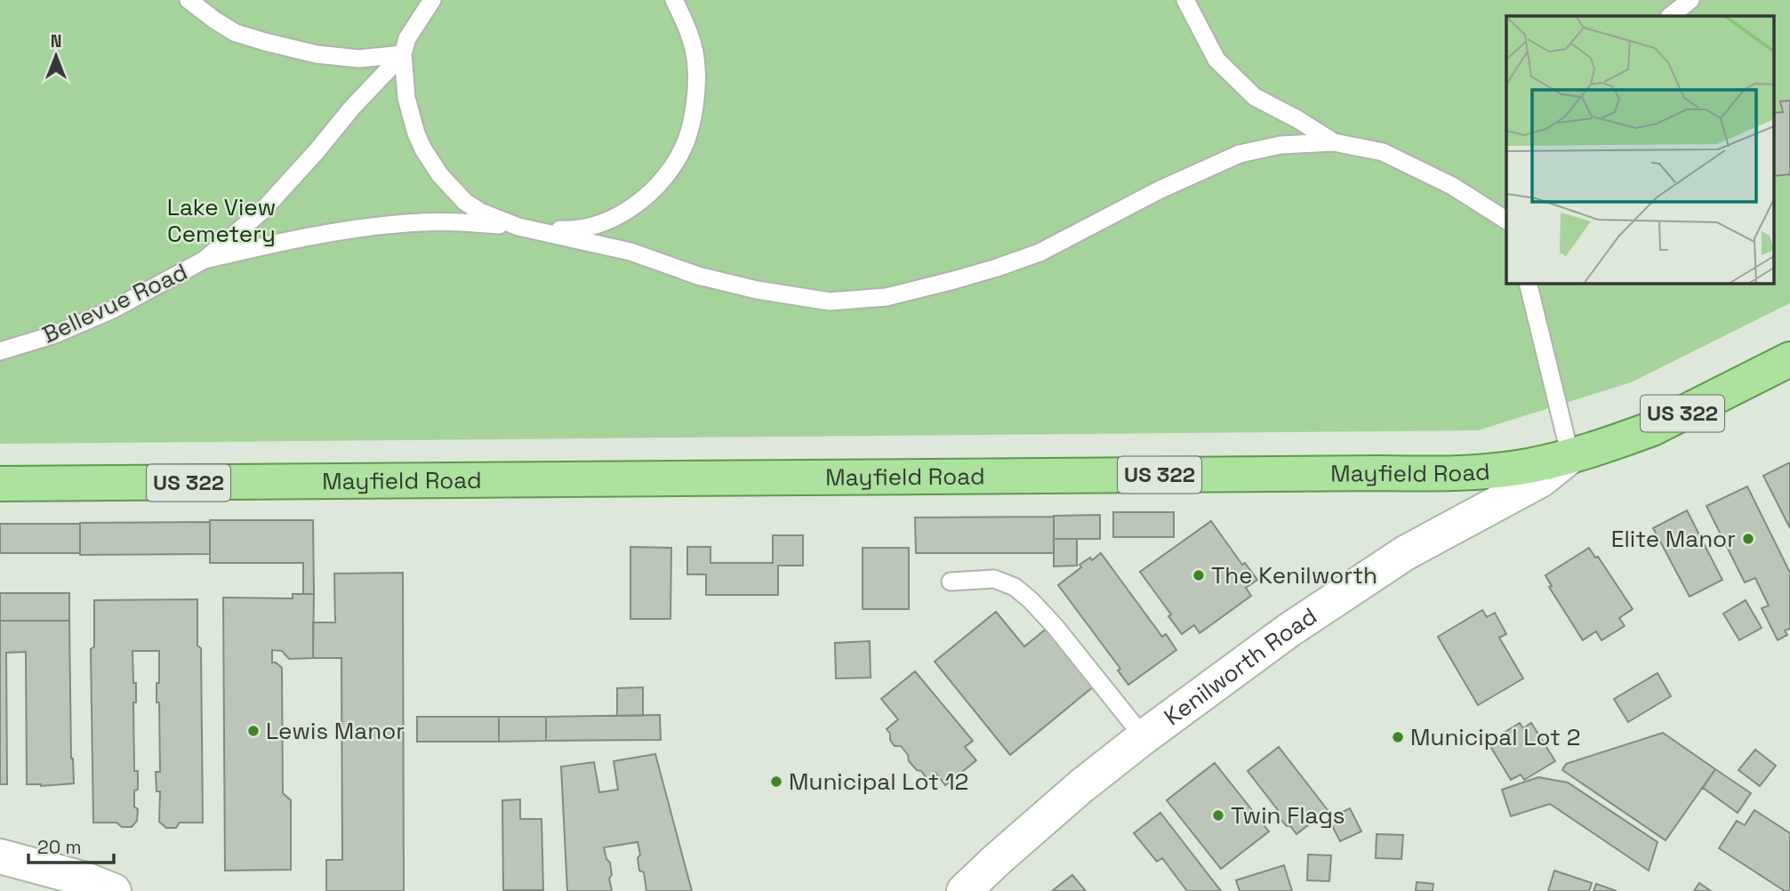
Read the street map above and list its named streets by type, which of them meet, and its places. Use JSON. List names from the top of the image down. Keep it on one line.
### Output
{"streets":{"main road":["US 322","Mayfield Road","Kenilworth Road"],"lane":["Bellevue Road"]},"crossings":[["Mayfield Road","Kenilworth Road"]],"parks":["Lake View Cemetery"],"places":["Elite Manor","The Kenilworth","Lewis Manor","Municipal Lot 2","Municipal Lot 12","Twin Flags"],"scale_bar":"20 m","north":"top"}
